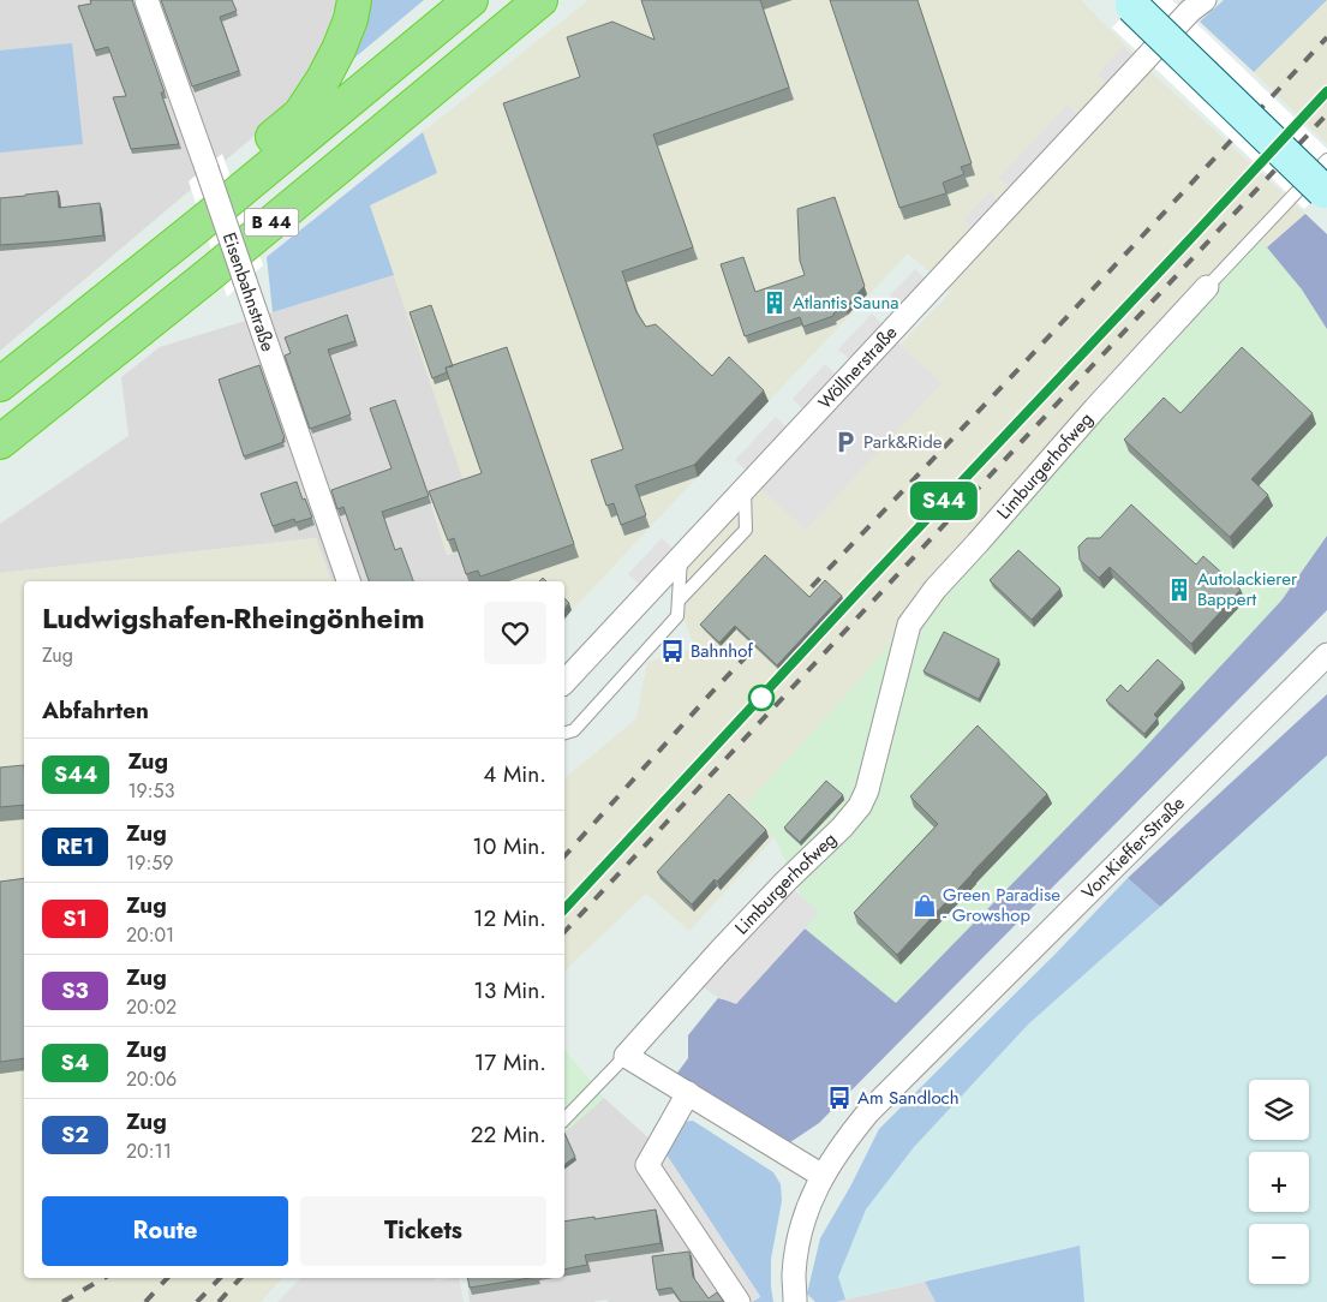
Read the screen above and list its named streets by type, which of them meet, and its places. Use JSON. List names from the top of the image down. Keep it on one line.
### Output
{"streets":{"highway":["B 44"],"street":["Eisenbahnstraße","Wöllnerstraße","Limburgerhofweg","Von-Kieffer-Straße"]},"places":{"building":["Atlantis Sauna","Autolackierer Bappert"],"parking":["Park&Ride"],"bus stop":["Bahnhof","Am Sandloch"],"shop":["Green Paradise - Growshop"]},"page":{"on_map":"S44","heading":[["Ludwigshafen-Rheingönheim","Zug"],"Abfahrten"],"list":[{"mark":"S44","name":"Zug","note":"19:53","value":"4 Min."},{"mark":"RE1","name":"Zug","note":"19:59","value":"10 Min."},{"mark":"S1","name":"Zug","note":"20:01","value":"12 Min."},{"mark":"S3","name":"Zug","note":"20:02","value":"13 Min."},{"mark":"S4","name":"Zug","note":"20:06","value":"17 Min."},{"mark":"S2","name":"Zug","note":"20:11","value":"22 Min."}],"map_buttons":["+","−"],"buttons":["Route","Tickets"]}}
